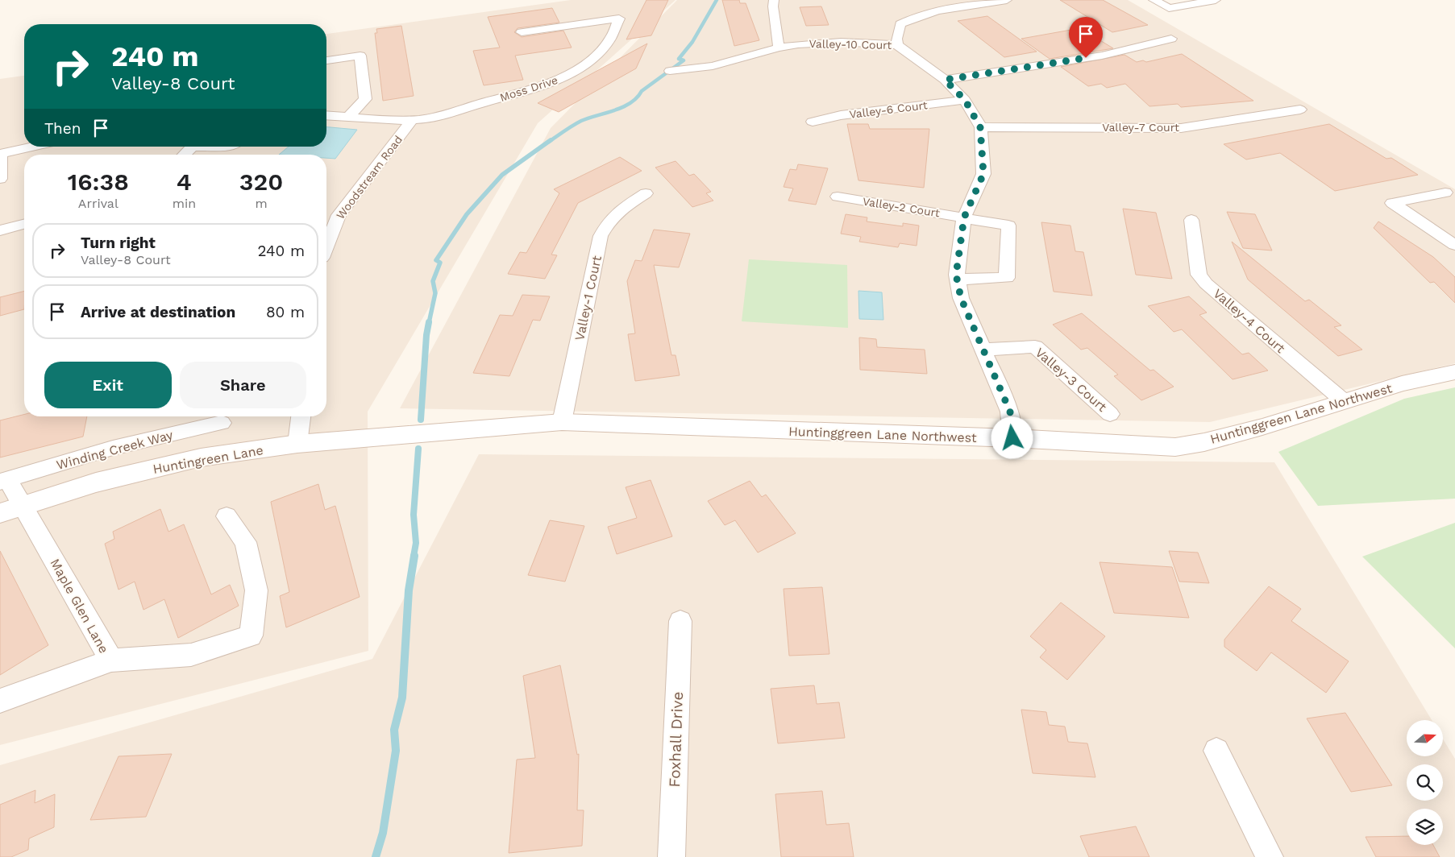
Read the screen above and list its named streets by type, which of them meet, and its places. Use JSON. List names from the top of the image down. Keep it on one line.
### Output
{"streets":{"street":["Valley-10 Court","Moss Drive","Valley-6 Court","Valley-7 Court","Woodstream Road","Valley-2 Court","Valley-1 Court","Valley-4 Court","Valley-3 Court","Huntinggreen Lane Northwest","Winding Creek Way","Huntingreen Lane","Maple Glen Lane","Foxhall Drive"]},"crossings":[["Moss Drive","Woodstream Road"],["Valley-1 Court","Huntinggreen Lane Northwest"],["Valley-4 Court","Huntinggreen Lane Northwest"],["Huntinggreen Lane Northwest","Huntingreen Lane"],["Winding Creek Way","Huntingreen Lane"],["Winding Creek Way","Maple Glen Lane"],["Huntingreen Lane","Maple Glen Lane"]],"north":"right","page":{"turn":["240 m","Valley-8 Court"],"then":"Then","eta":["16:38","Arrival","4","min","320","m"],"list":[{"name":"Turn right","note":"Valley-8 Court","value":"240 m"},{"name":"Arrive at destination","value":"80 m"}],"buttons":["Exit","Share"]}}
